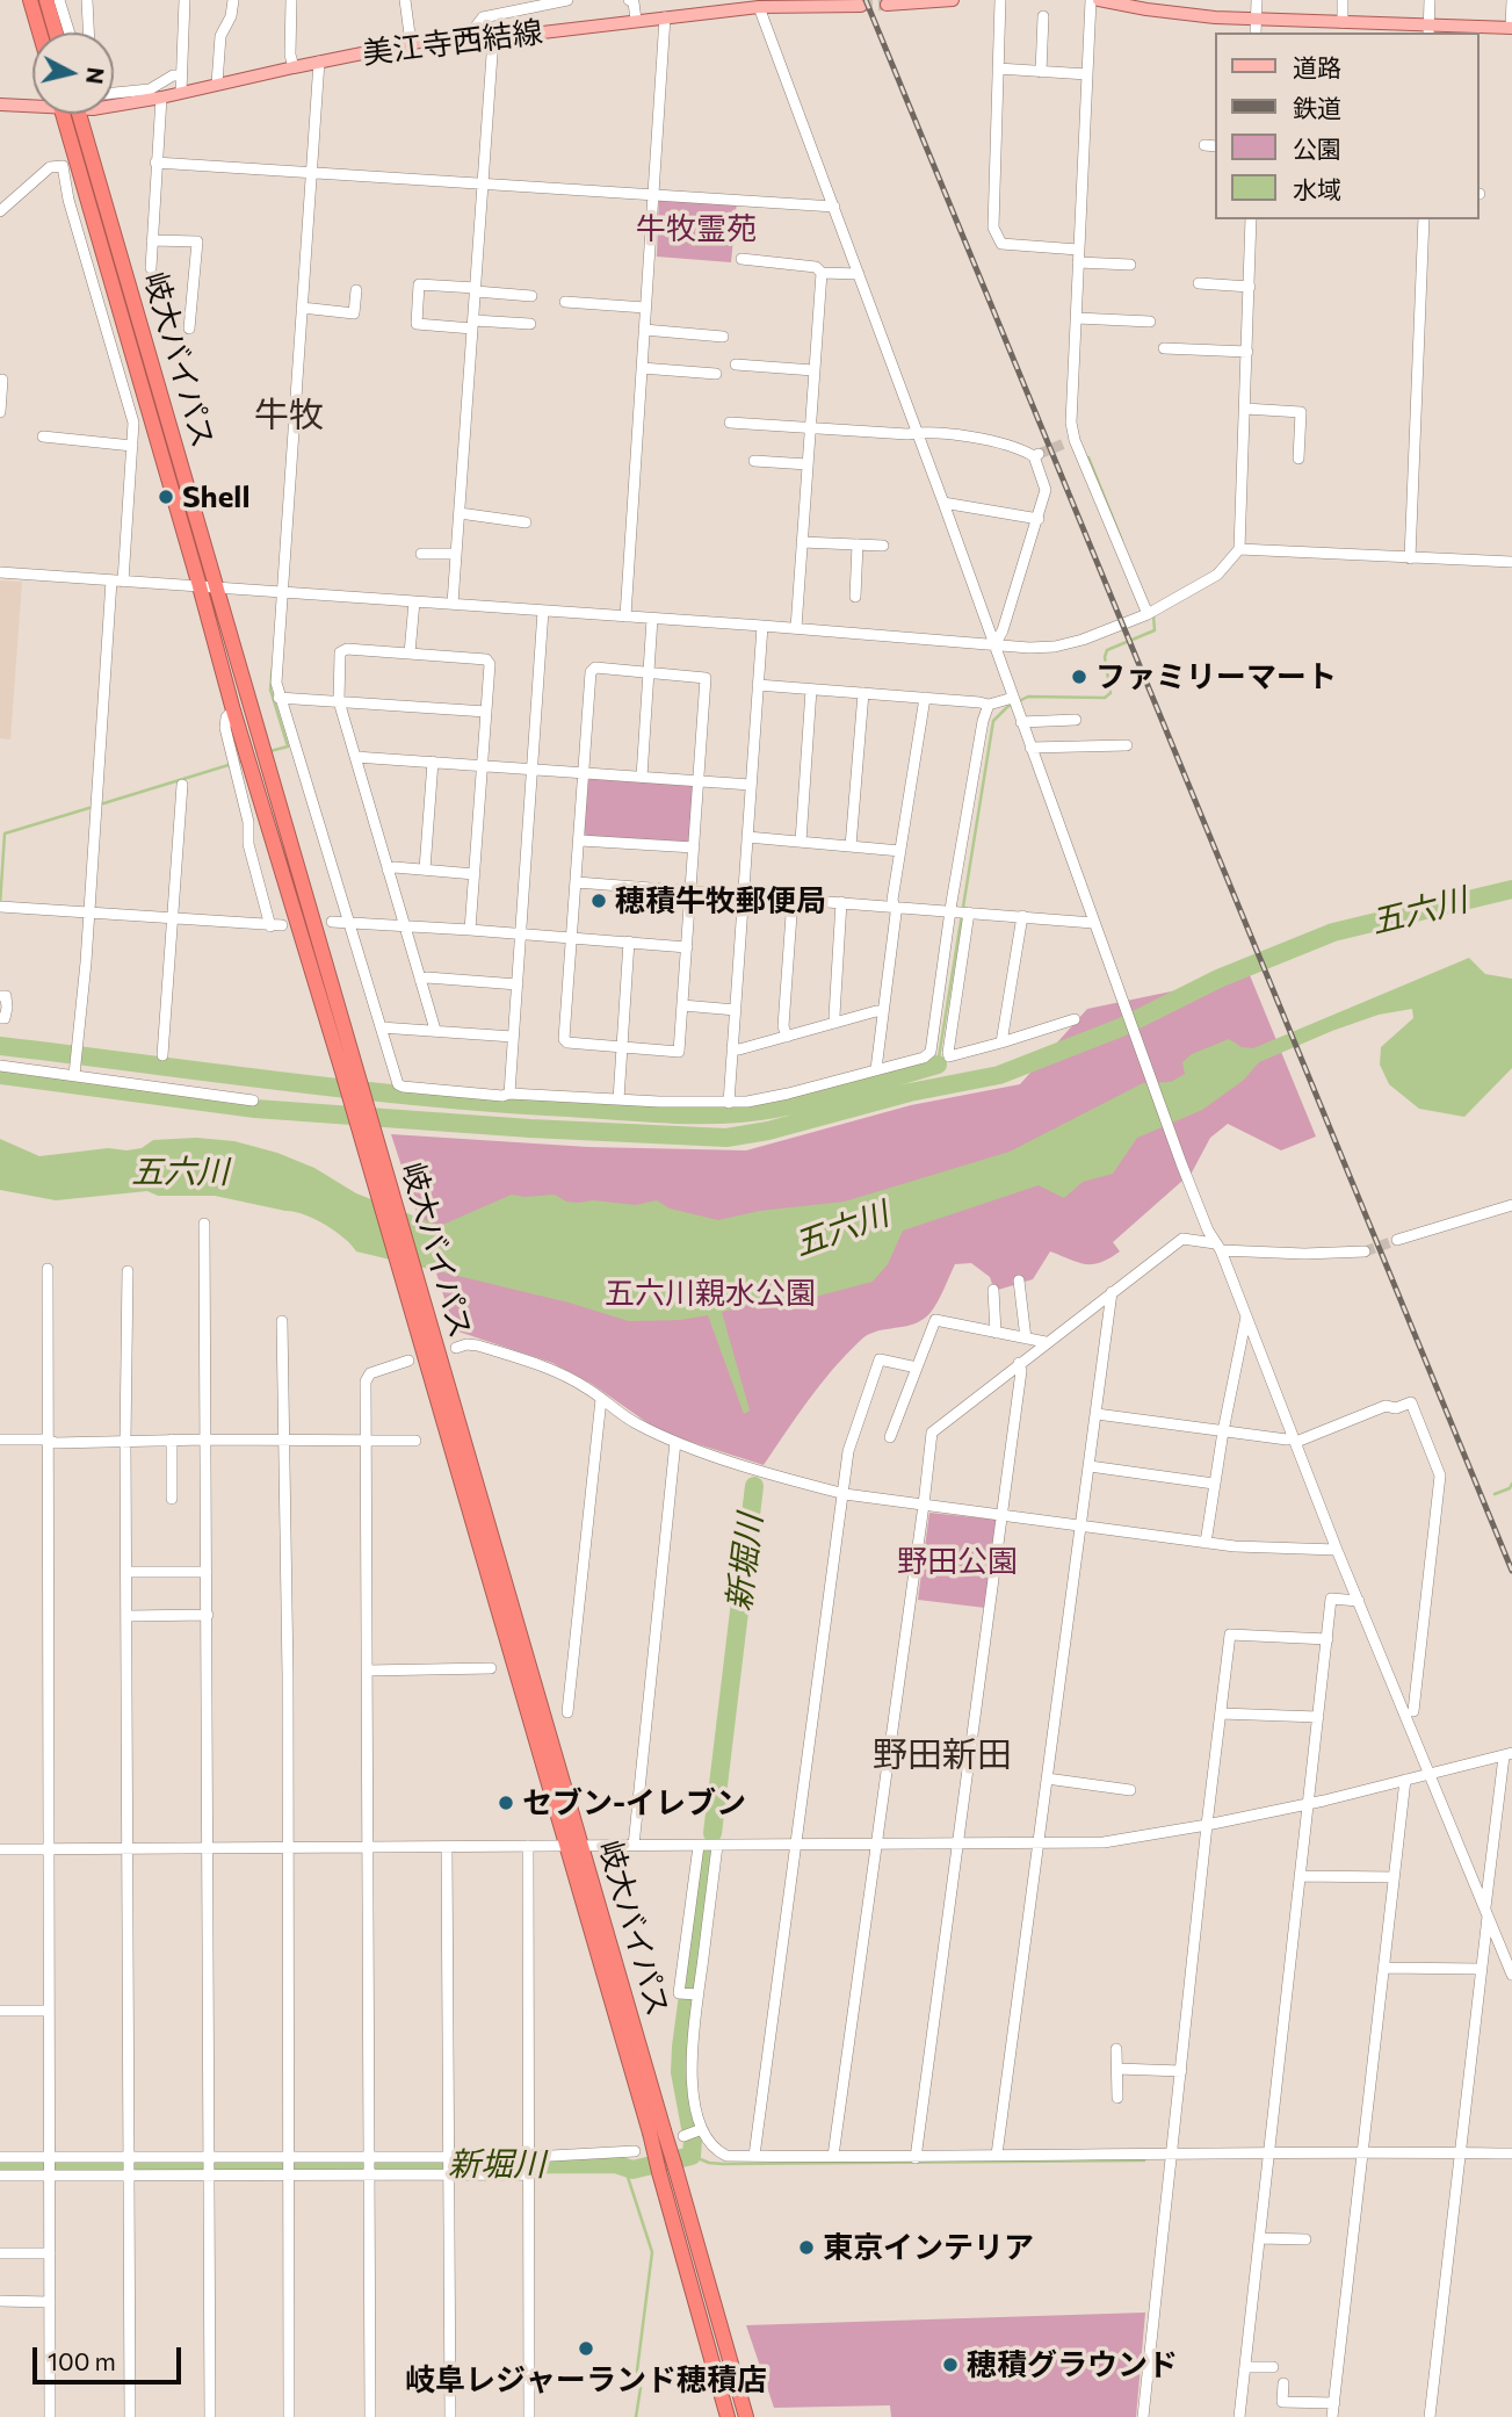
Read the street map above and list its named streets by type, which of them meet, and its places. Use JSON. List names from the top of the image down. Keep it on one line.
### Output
{"streets":{"highway":["岐大バイパス"],"main road":["美江寺西結線"]},"districts":["牛牧","野田新田"],"water":["五六川","新堀川"],"parks":["牛牧霊苑","五六川親水公園","野田公園"],"places":["Shell","ファミリーマート","穂積牛牧郵便局","セブン-イレブン","東京インテリア","岐阜レジャーランド穂積店","穂積グラウンド"],"legend":["道路","鉄道","公園","水域"],"scale_bar":"100 m","north":"right"}
